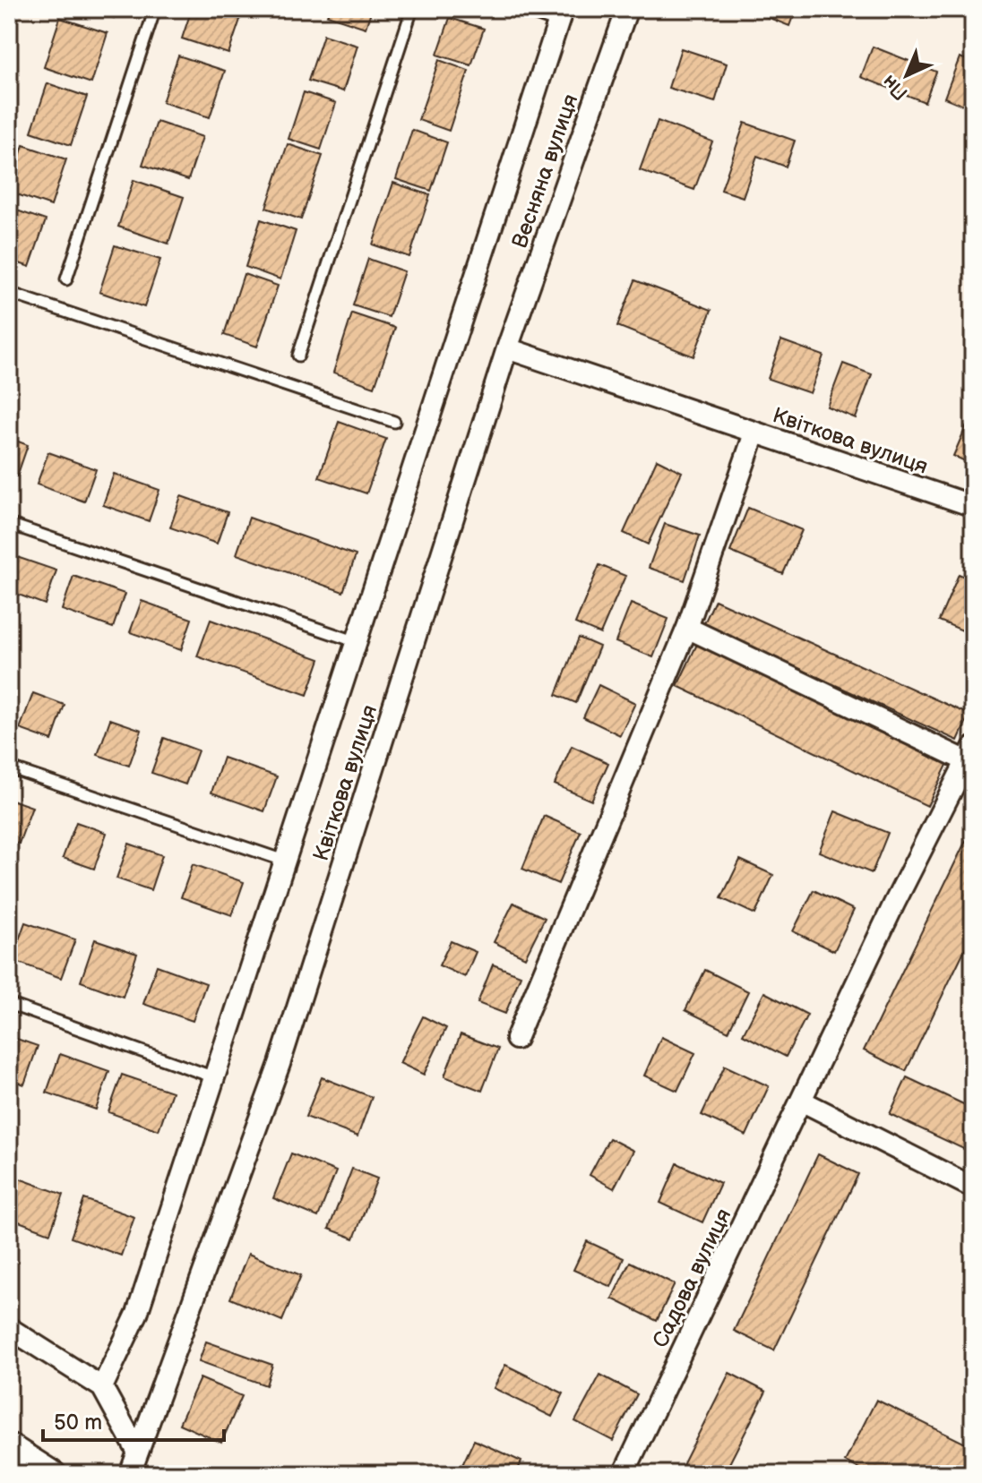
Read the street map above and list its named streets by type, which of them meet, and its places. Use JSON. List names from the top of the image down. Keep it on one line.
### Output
{"streets":{"street":["Весняна вулиця","Квіткова вулиця","Садова вулиця"]},"crossings":[["Весняна вулиця","Квіткова вулиця"]],"scale_bar":"50 m","north":"bottom left"}
